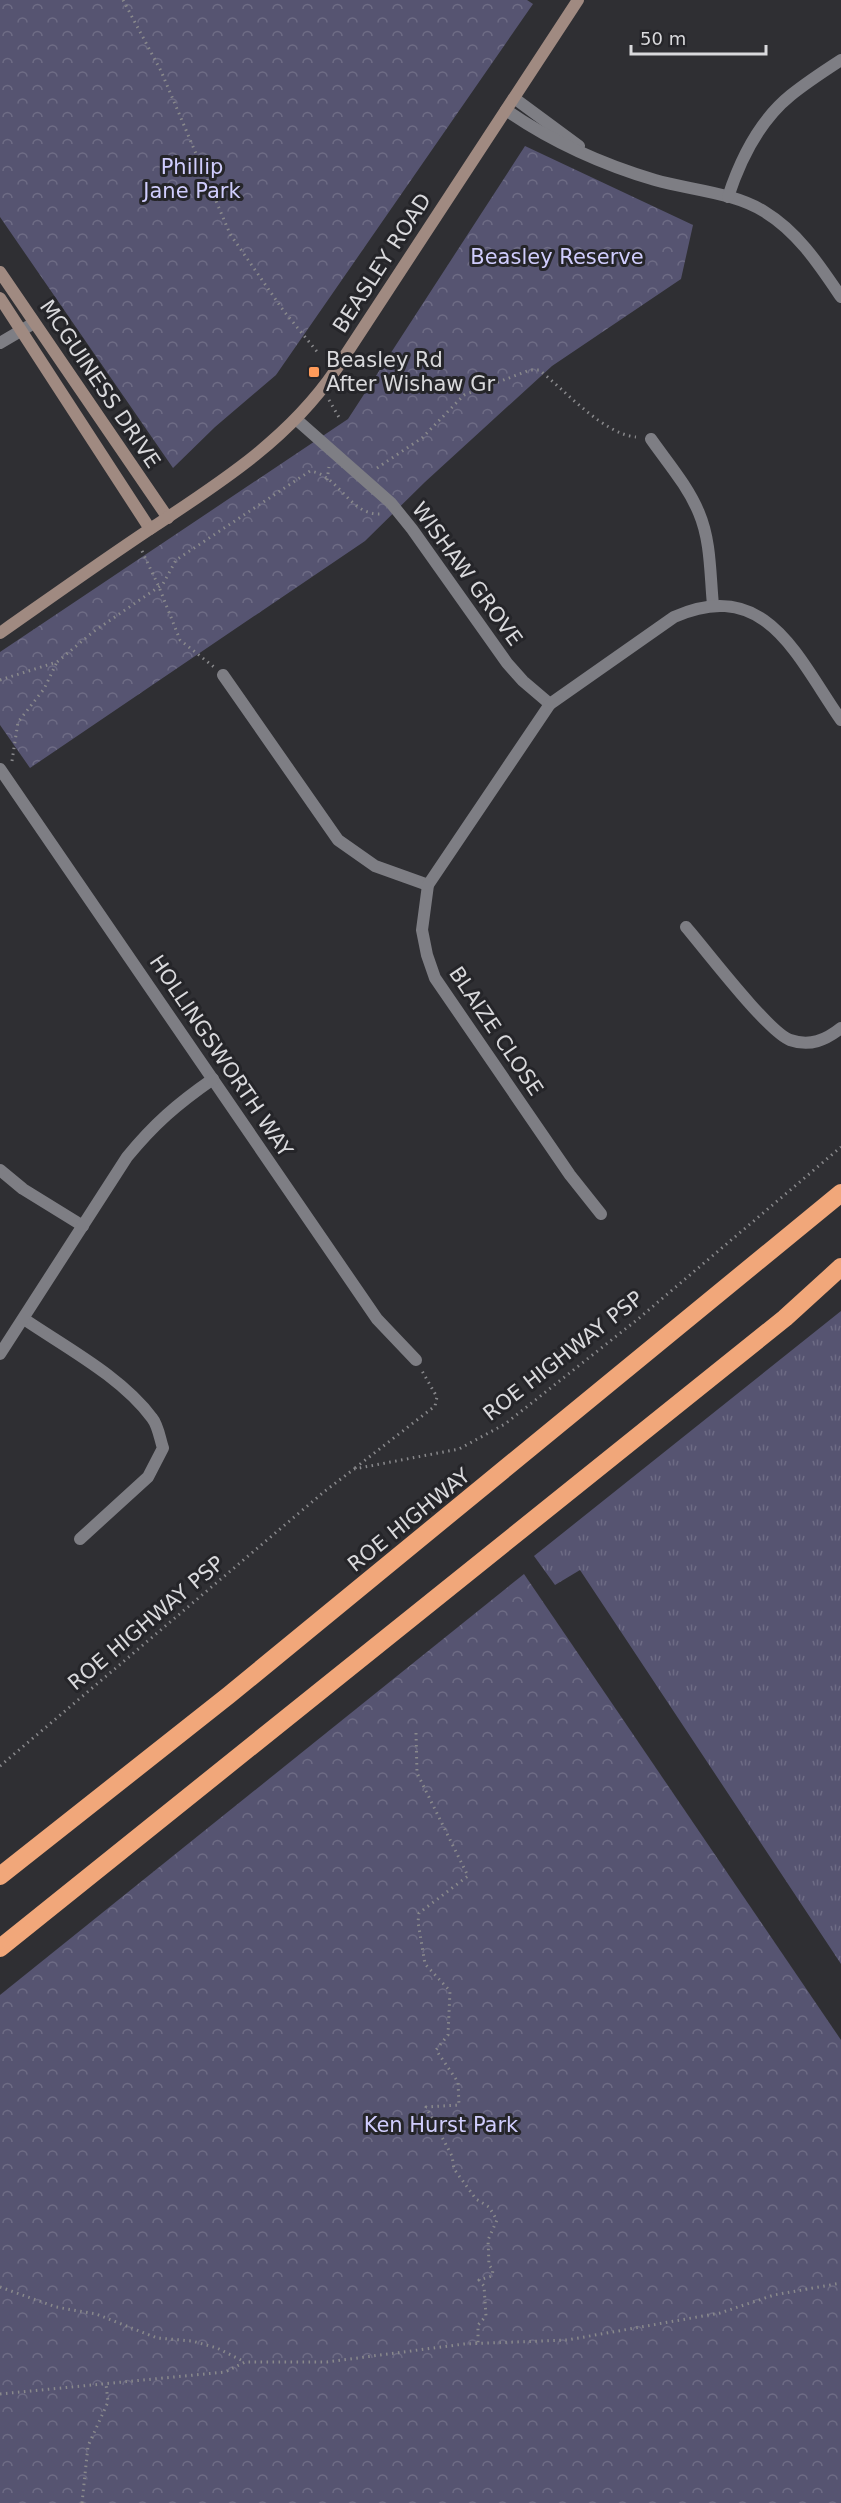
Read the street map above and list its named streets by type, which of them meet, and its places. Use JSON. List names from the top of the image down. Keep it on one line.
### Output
{"streets":{"highway":["ROE HIGHWAY"],"main road":["BEASLEY ROAD","MCGUINESS DRIVE"],"street":["WISHAW GROVE","BLAIZE CLOSE","HOLLINGSWORTH WAY"],"path":["ROE HIGHWAY PSP"]},"crossings":[["BEASLEY ROAD","MCGUINESS DRIVE"],["BEASLEY ROAD","WISHAW GROVE"],["WISHAW GROVE","BLAIZE CLOSE"]],"parks":["Phillip Jane Park","Beasley Reserve","Ken Hurst Park"],"places":{"transit":["Beasley Rd After Wishaw Gr"]},"scale_bar":"50 m"}
